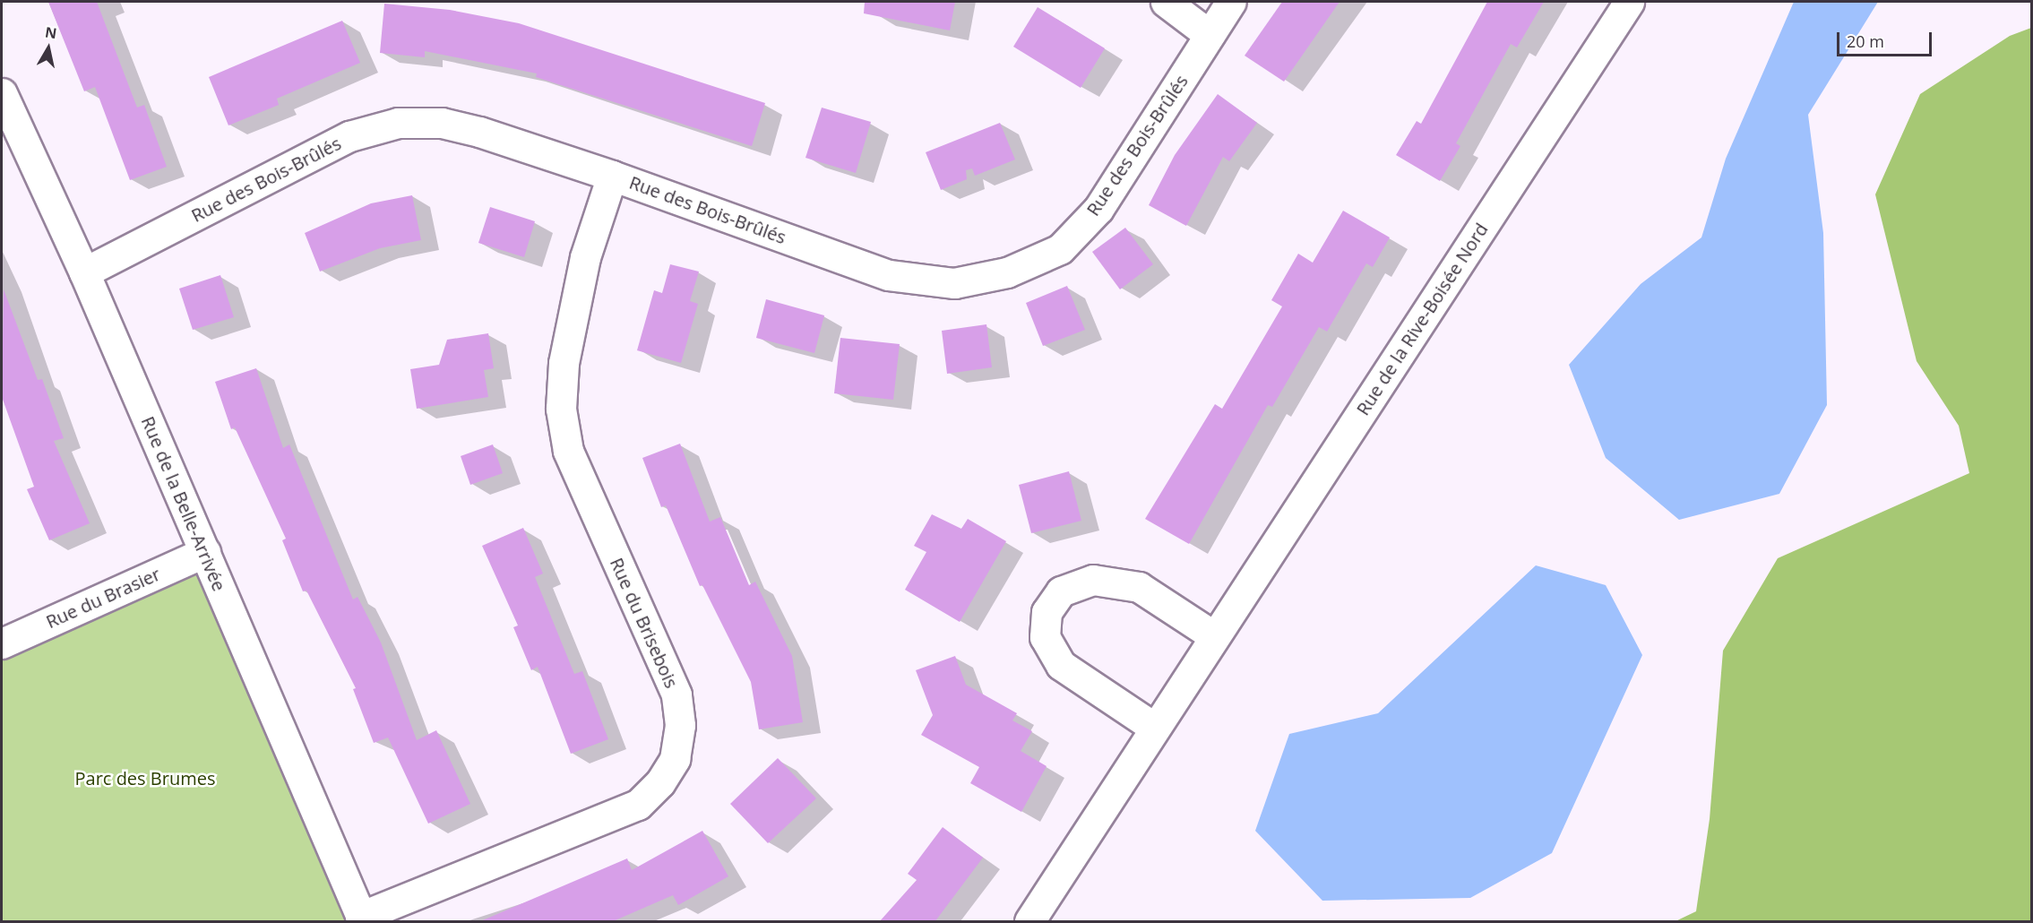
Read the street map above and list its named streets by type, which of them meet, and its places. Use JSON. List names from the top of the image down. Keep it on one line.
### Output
{"streets":{"street":["Rue des Bois-Brûlés","Rue de la Rive-Boisée Nord","Rue de la Belle-Arrivée","Rue du Brasier","Rue du Brisebois"]},"crossings":[["Rue des Bois-Brûlés","Rue de la Belle-Arrivée"],["Rue des Bois-Brûlés","Rue du Brisebois"],["Rue de la Belle-Arrivée","Rue du Brasier"],["Rue de la Belle-Arrivée","Rue du Brisebois"]],"parks":["Parc des Brumes"],"scale_bar":"20 m","north":"top"}
